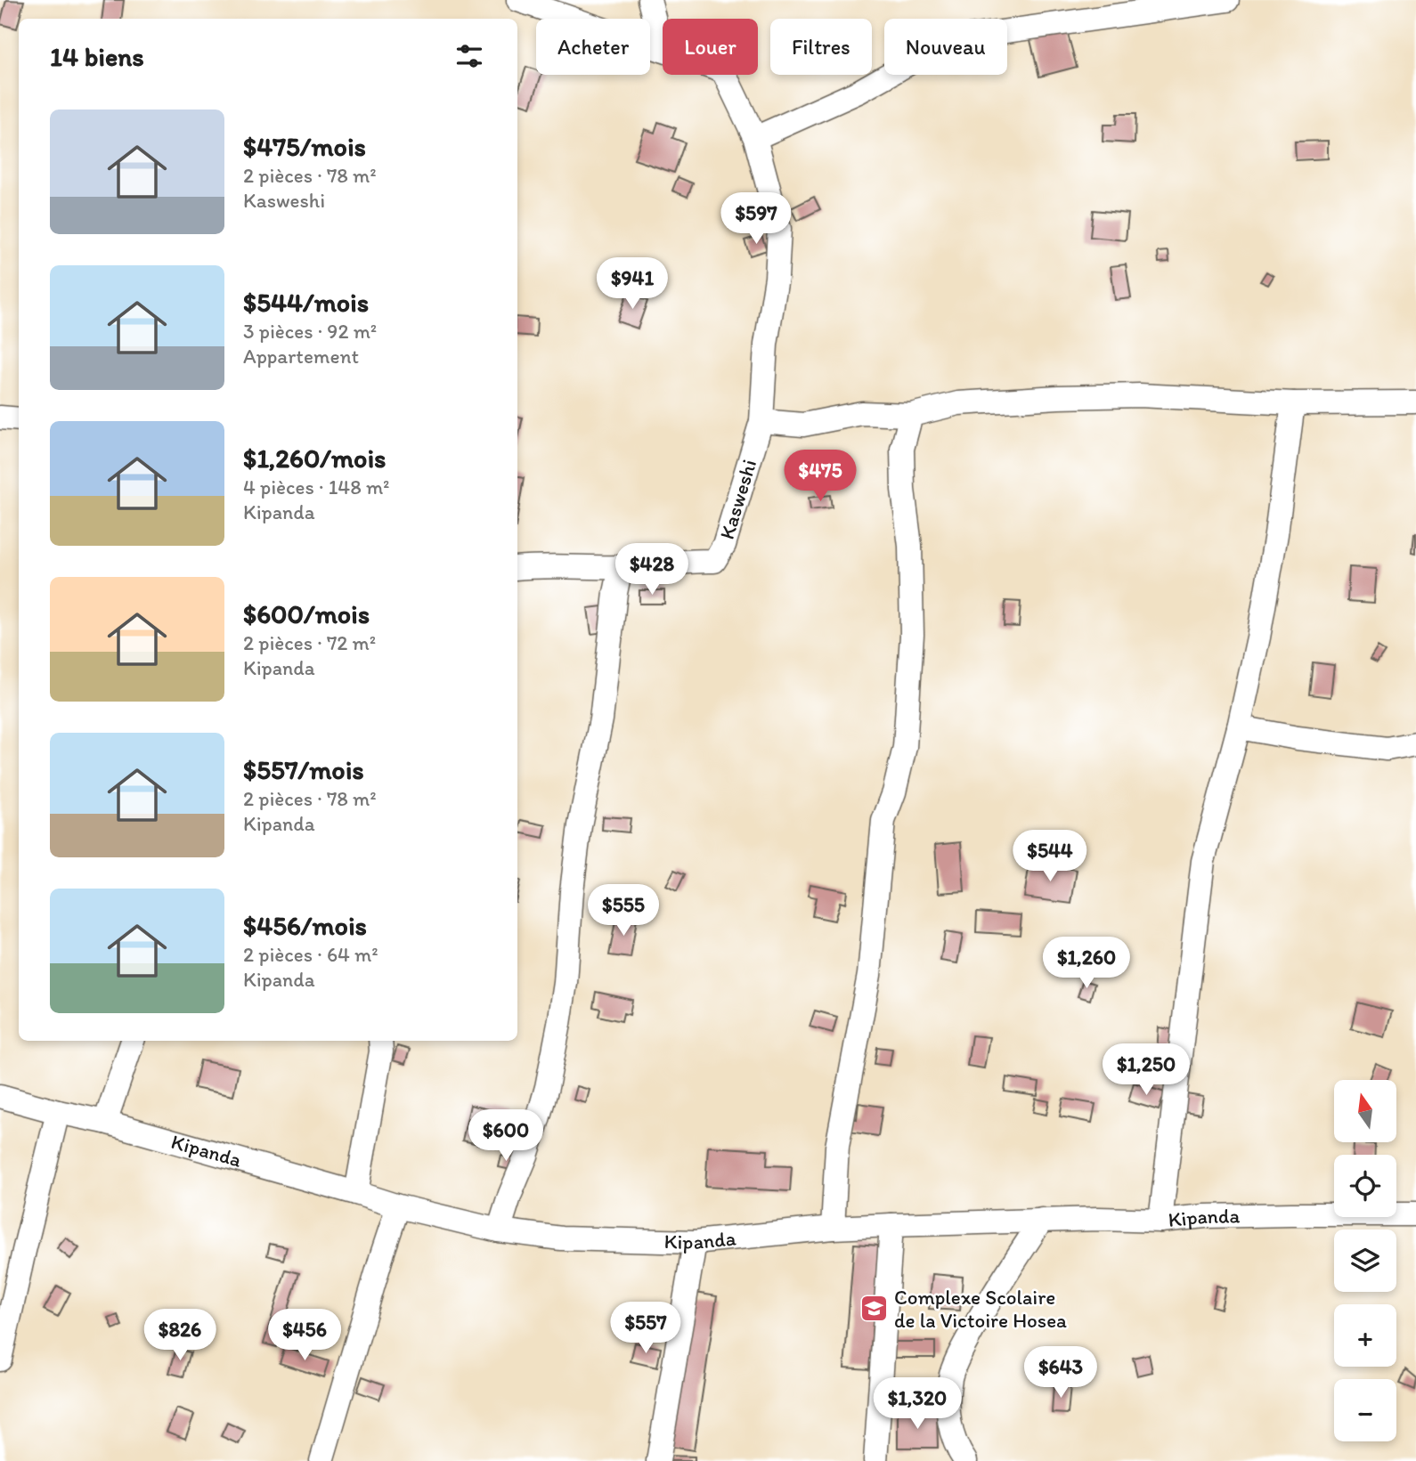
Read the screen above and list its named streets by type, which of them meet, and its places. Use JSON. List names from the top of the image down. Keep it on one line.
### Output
{"streets":{"street":["Kasweshi","Kipanda"]},"places":{"school or university":["Complexe Scolaire de la Victoire Hosea"]},"north":"top","page":{"chip":["Acheter","Louer","Filtres","Nouveau"],"heading":"14 biens","list":[{"name":"$475/mois","note":"2 pièces · 78 m² · Kasweshi"},{"name":"$544/mois","note":"3 pièces · 92 m² · Appartement"},{"name":"$1,260/mois","note":"4 pièces · 148 m² · Kipanda"},{"name":"$600/mois","note":"2 pièces · 72 m² · Kipanda"},{"name":"$557/mois","note":"2 pièces · 78 m² · Kipanda"},{"name":"$456/mois","note":"2 pièces · 64 m² · Kipanda"}],"price":["$597","$941","$475","$428","$544","$555","$1,260","$1,250","$600","$557","$826","$456","$643","$1,320"],"map_buttons":["+","−"]}}
